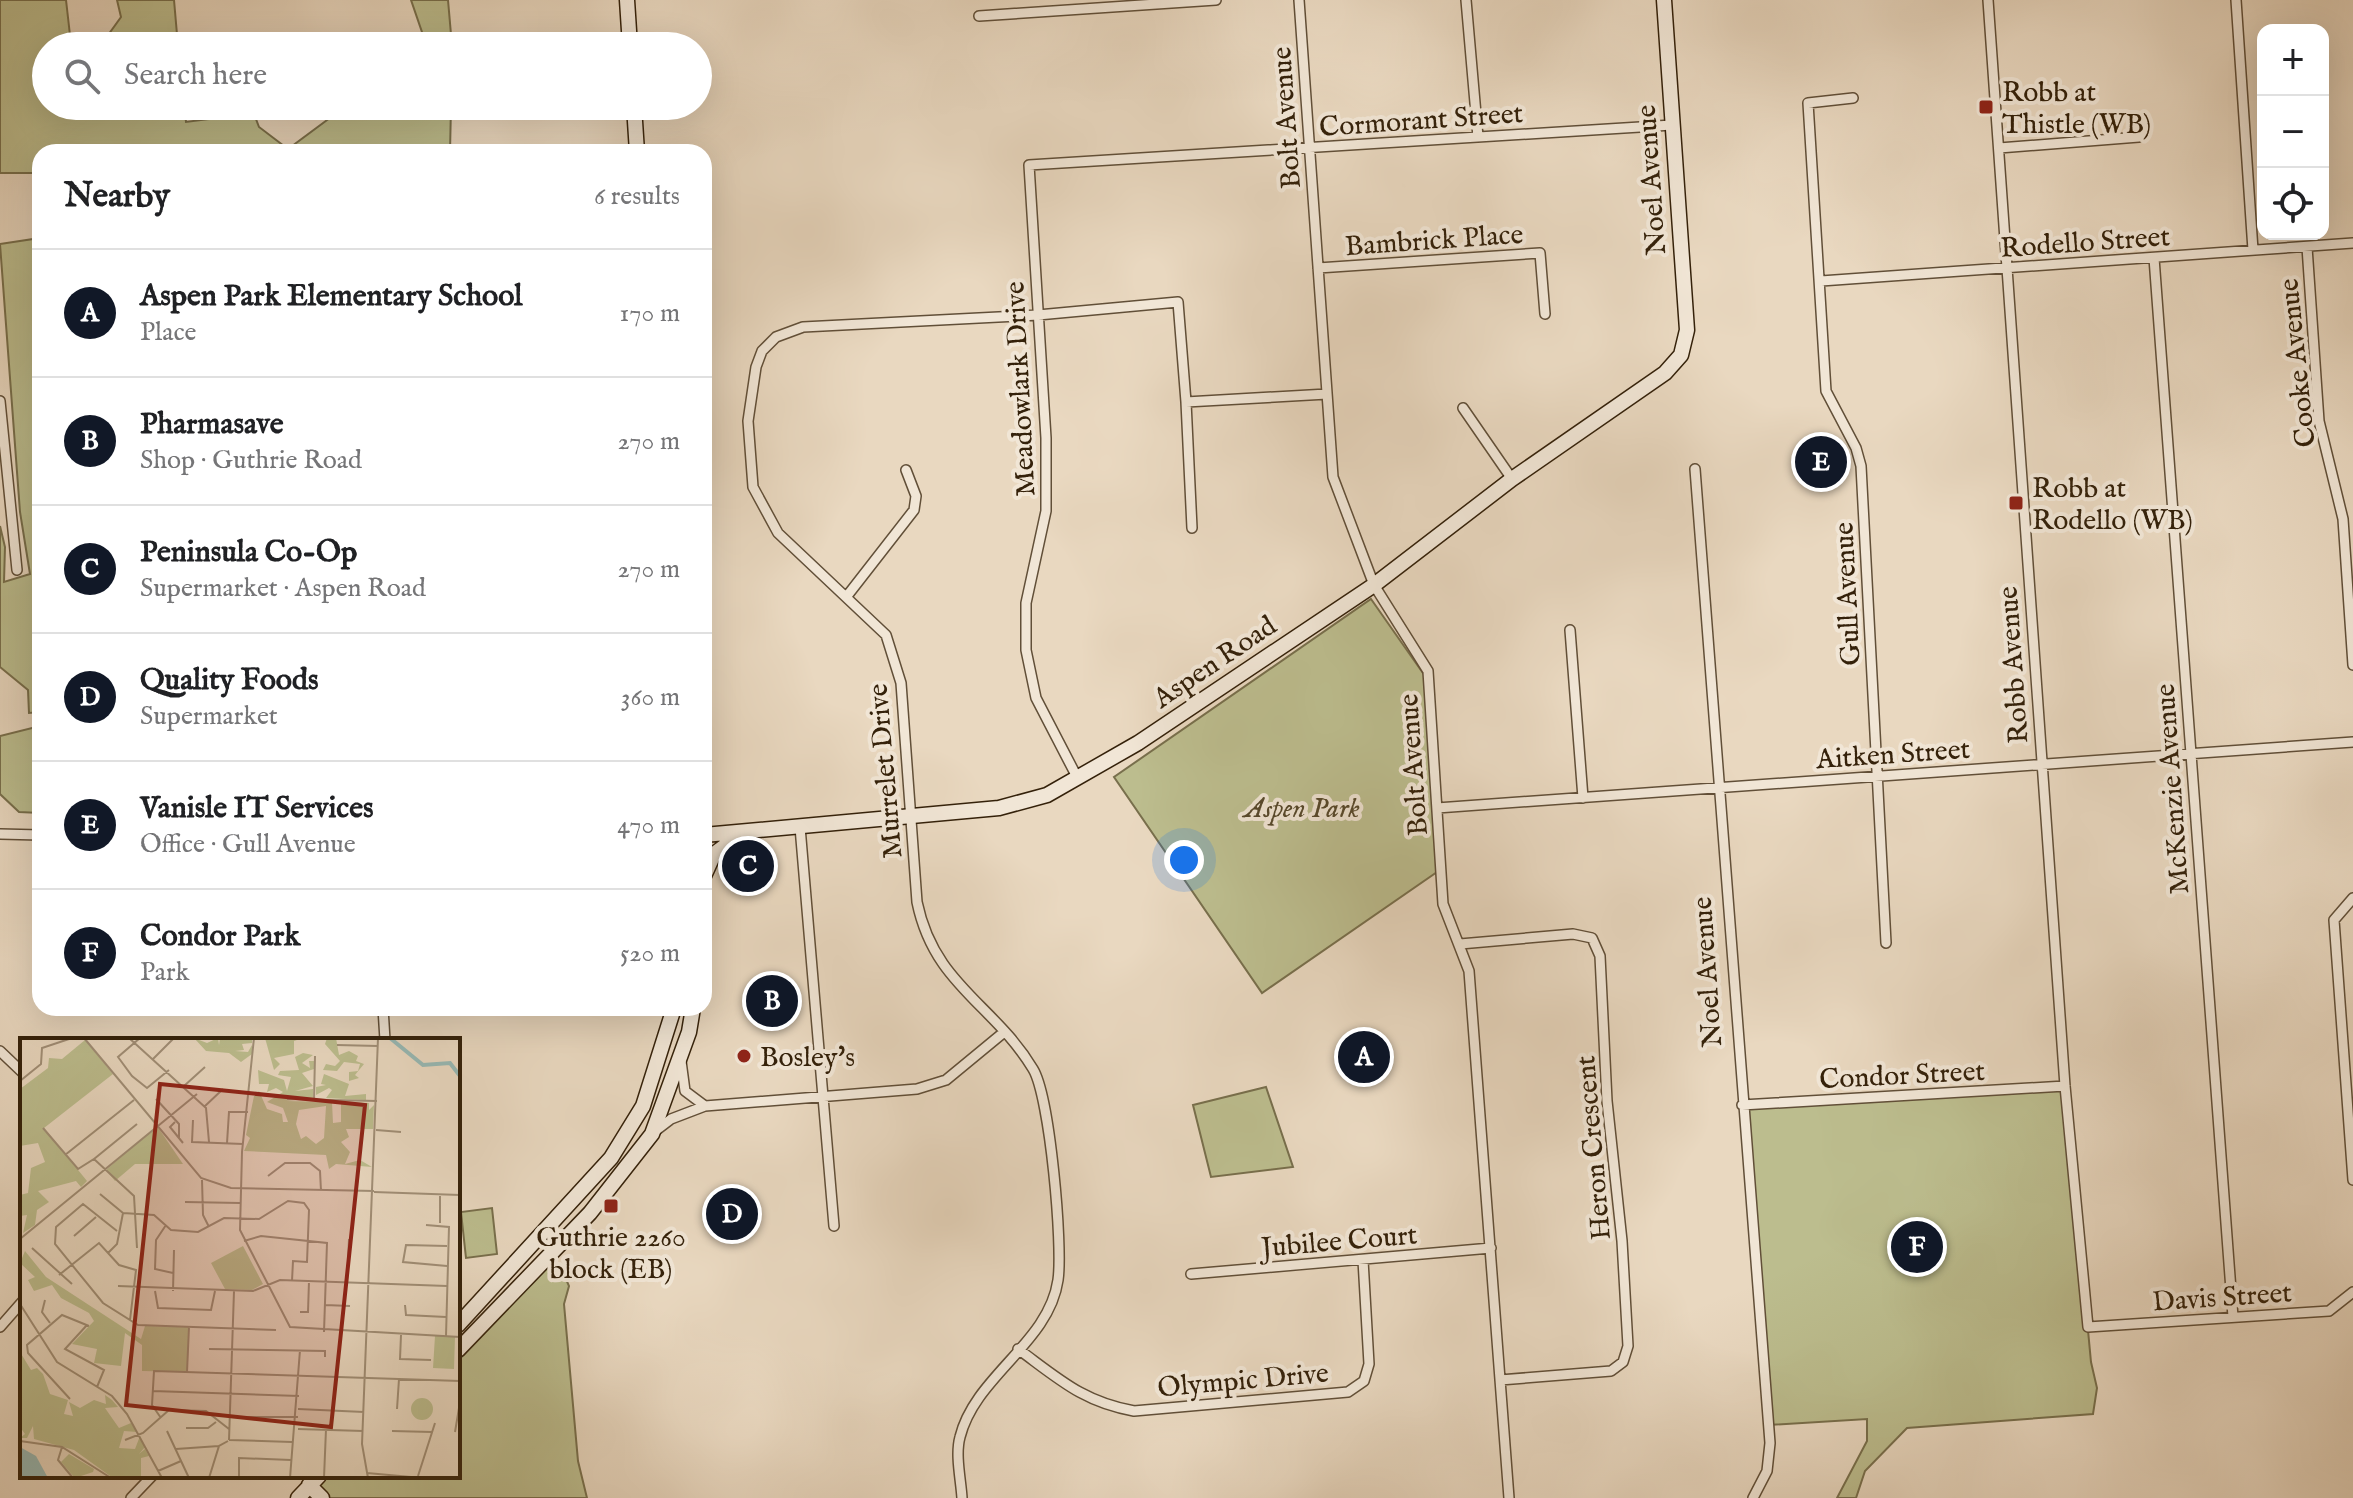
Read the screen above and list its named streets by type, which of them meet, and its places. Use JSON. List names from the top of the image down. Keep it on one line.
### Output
{"streets":{"street":["Bolt Avenue","Cormorant Street","Noel Avenue","Bambrick Place","Rodello Street","Cooke Avenue","Meadowlark Drive","Gull Avenue","Aspen Road","Robb Avenue","Aitken Street","Murrelet Drive","McKenzie Avenue","Condor Street","Heron Crescent","Jubilee Court","Davis Street","Olympic Drive"]},"crossings":[["Bolt Avenue","Cormorant Street"],["Bolt Avenue","Bambrick Place"],["Bolt Avenue","Aspen Road"],["Bolt Avenue","Aitken Street"],["Bolt Avenue","Heron Crescent"],["Bolt Avenue","Jubilee Court"],["Cormorant Street","Noel Avenue"],["Cormorant Street","Meadowlark Drive"],["Noel Avenue","Aspen Road"],["Noel Avenue","Aitken Street"],["Noel Avenue","Condor Street"],["Rodello Street","Cooke Avenue"],["Rodello Street","Gull Avenue"],["Rodello Street","Robb Avenue"],["Rodello Street","McKenzie Avenue"],["Meadowlark Drive","Aspen Road"],["Meadowlark Drive","Murrelet Drive"],["Gull Avenue","Aitken Street"],["Aspen Road","Murrelet Drive"],["Robb Avenue","Aitken Street"],["Robb Avenue","Condor Street"],["Robb Avenue","Davis Street"],["Aitken Street","McKenzie Avenue"],["Murrelet Drive","Olympic Drive"],["McKenzie Avenue","Davis Street"],["Jubilee Court","Olympic Drive"]],"parks":["Aspen Park"],"places":{"transit":["Robb at Thistle (WB)","Robb at Rodello (WB)","Guthrie 2260 block (EB)"],"other":["Bosley's"]},"page":{"map_buttons":["+","−"],"search":"Search here","heading":["Nearby","6 results"],"list":[{"mark":"A","name":"Aspen Park Elementary School","note":"Place","value":"170 m"},{"mark":"B","name":"Pharmasave","note":"Shop · Guthrie Road","value":"270 m"},{"mark":"C","name":"Peninsula Co-Op","note":"Supermarket · Aspen Road","value":"270 m"},{"mark":"D","name":"Quality Foods","note":"Supermarket","value":"360 m"},{"mark":"E","name":"Vanisle IT Services","note":"Office · Gull Avenue","value":"470 m"},{"mark":"F","name":"Condor Park","note":"Park","value":"520 m"}],"pins":["E","C","B","A","D","F"]}}
